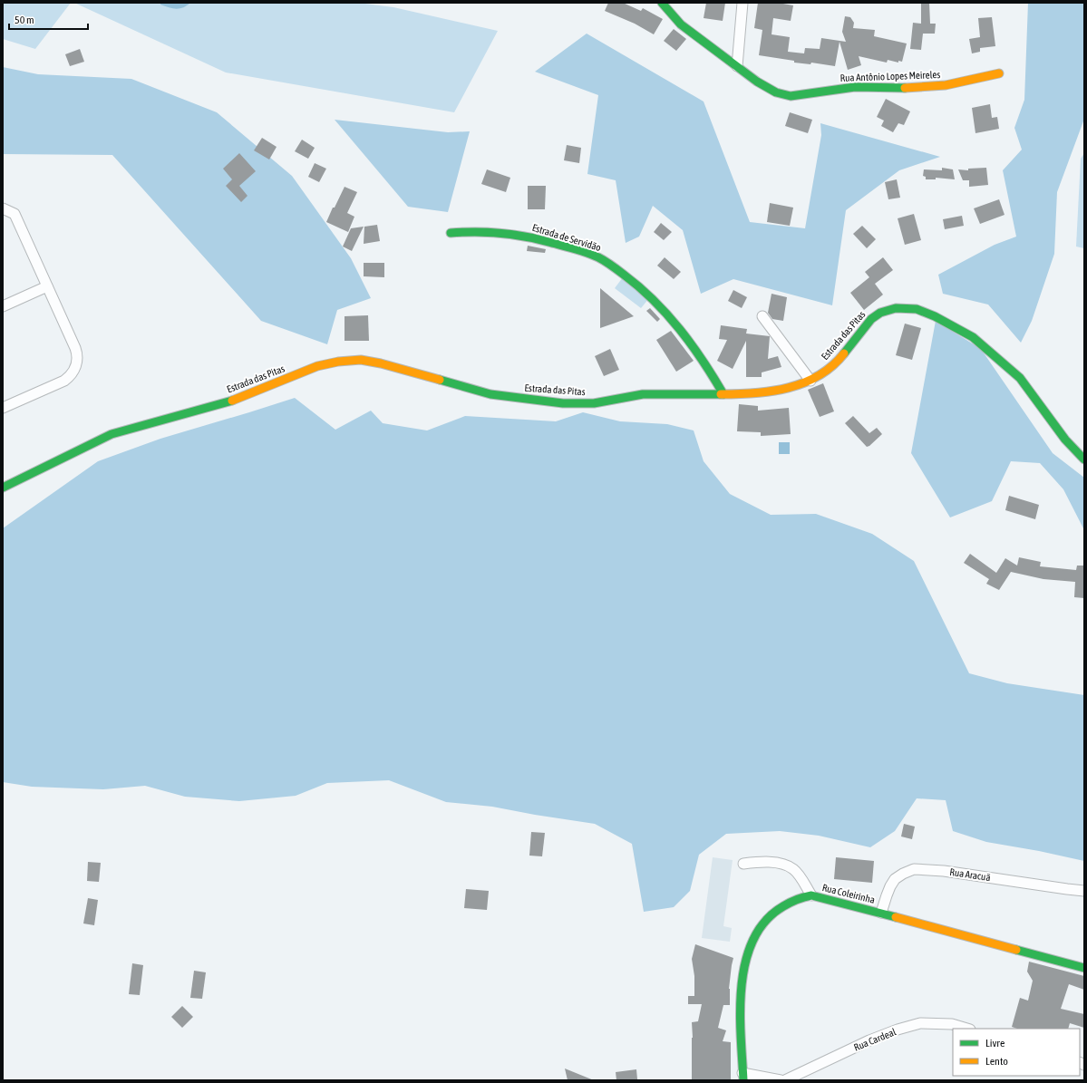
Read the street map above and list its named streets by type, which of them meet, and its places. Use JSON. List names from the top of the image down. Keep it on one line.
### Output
{"streets":{"street":["Rua Antônio Lopes Meireles","Estrada de Servidão","Estrada das Pitas","Rua Aracuã","Rua Coleirinha","Rua Cardeal"]},"crossings":[["Estrada de Servidão","Estrada das Pitas"],["Rua Aracuã","Rua Coleirinha"]],"legend":["Livre","Lento"],"scale_bar":"50 m"}
